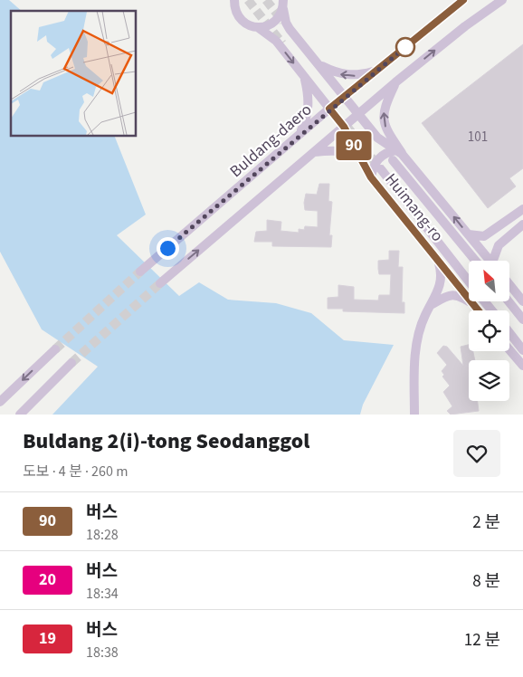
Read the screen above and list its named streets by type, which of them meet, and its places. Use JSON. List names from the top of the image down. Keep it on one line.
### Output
{"streets":{"main road":["Buldang-daero","Huimang-ro"]},"crossings":[["Buldang-daero","Huimang-ro"]],"lines":["bus line 90"],"house_numbers":["101"],"north":"top left","page":{"on_map":"90","heading":["Buldang 2(i)-tong Seodanggol","도보 · 4 분 · 260 m"],"list":[{"mark":"90","name":"버스","note":"18:28","value":"2 분"},{"mark":"20","name":"버스","note":"18:34","value":"8 분"},{"mark":"19","name":"버스","note":"18:38","value":"12 분"}]}}
